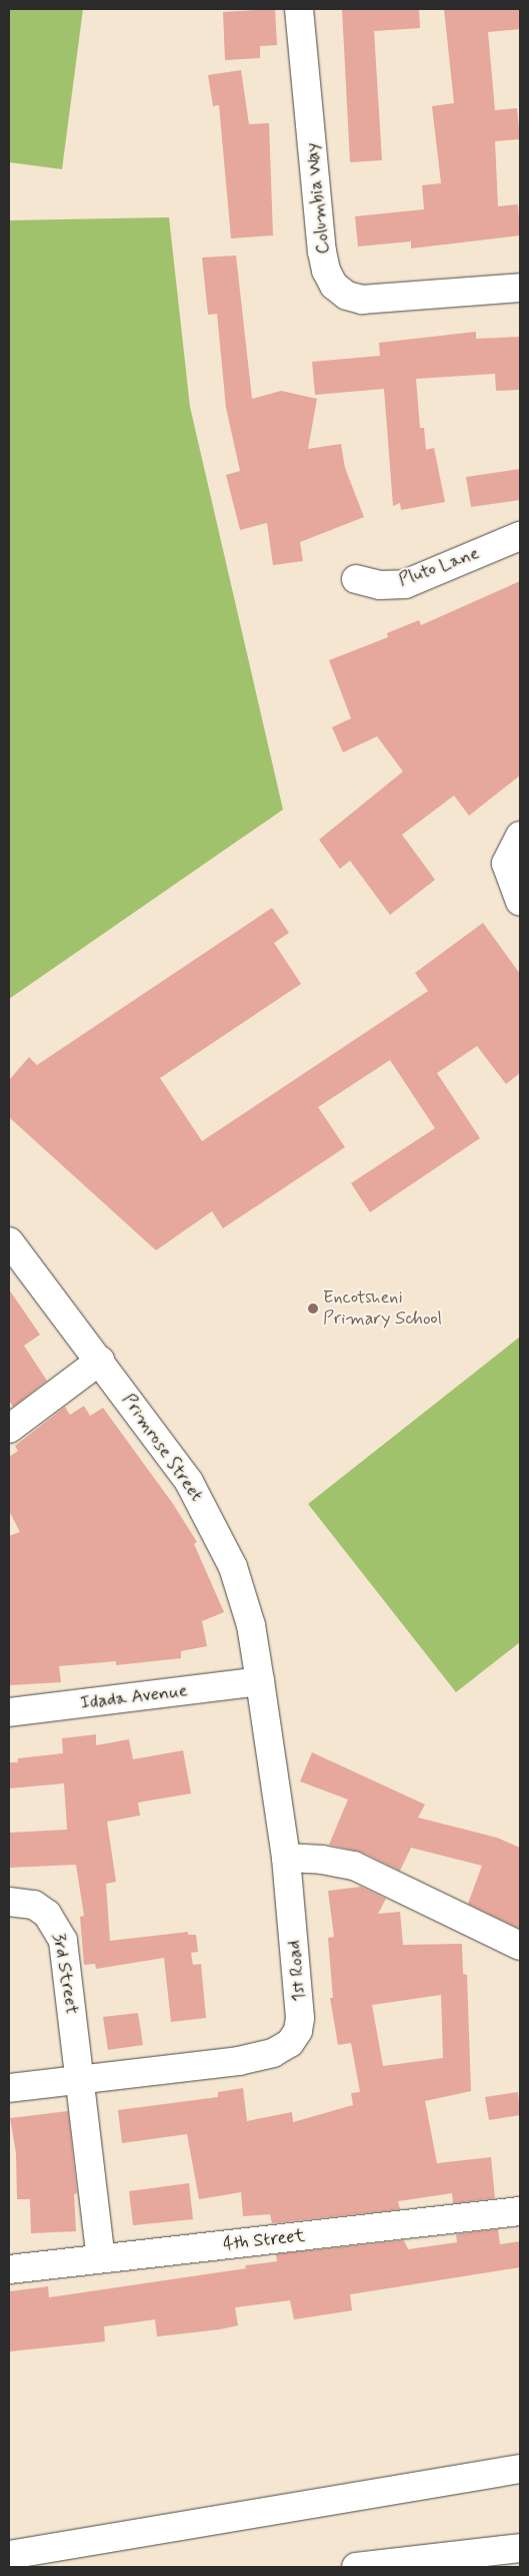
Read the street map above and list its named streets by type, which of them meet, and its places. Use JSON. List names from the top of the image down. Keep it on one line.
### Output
{"streets":{"main road":["Columbia Way","Pluto Lane","Primrose Street","Idada Avenue","1st Road","3rd Street","4th Street"]},"crossings":[["Primrose Street","Idada Avenue"],["Primrose Street","1st Road"],["Idada Avenue","1st Road"],["1st Road","3rd Street"]],"places":["Encotsheni Primary School"]}
